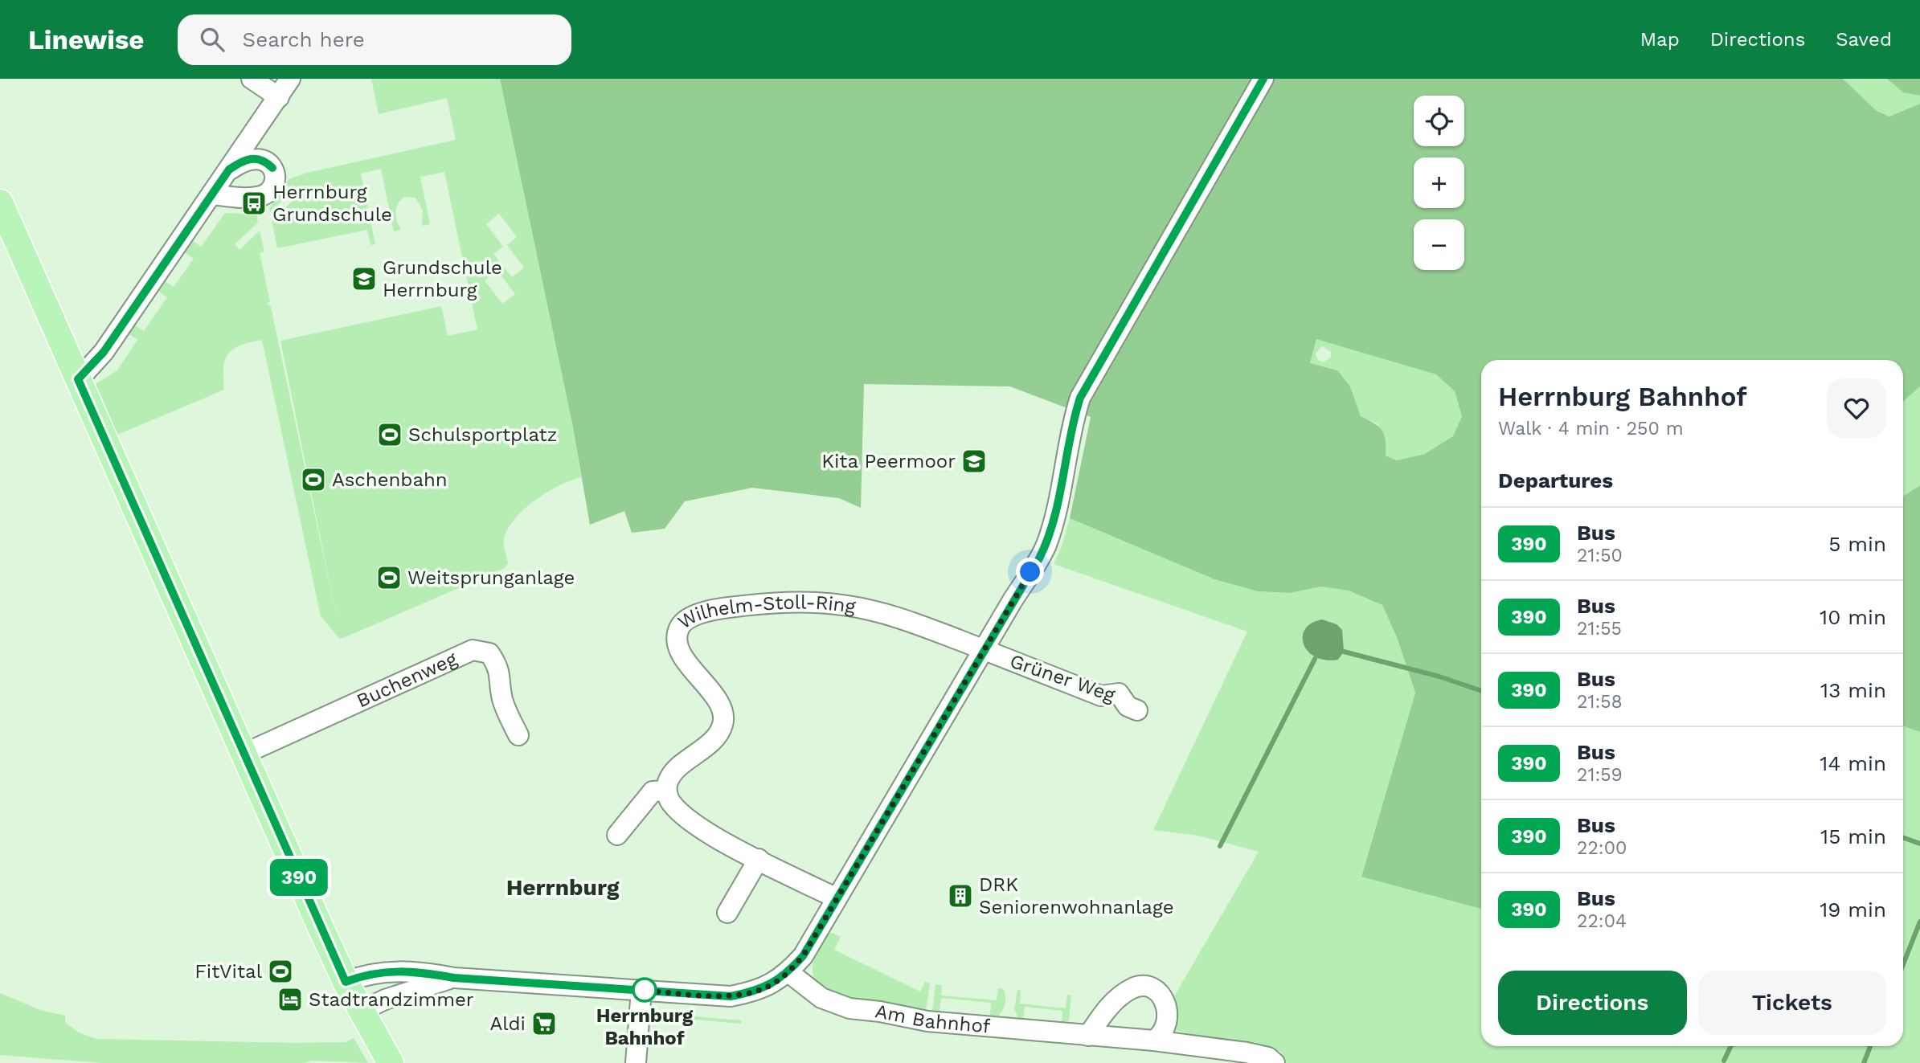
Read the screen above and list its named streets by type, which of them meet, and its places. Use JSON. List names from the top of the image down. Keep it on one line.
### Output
{"streets":{"street":["Wilhelm-Stoll-Ring","Grüner Weg","Buchenweg","Am Bahnhof"]},"crossings":[["Wilhelm-Stoll-Ring","Grüner Weg"]],"districts":["Herrnburg"],"places":{"bus stop":["Herrnburg Grundschule"],"school or university":["Grundschule Herrnburg","Kita Peermoor"],"sports":["Schulsportplatz","Aschenbahn","Weitsprunganlage","FitVital"],"building":["DRK Seniorenwohnanlage"],"other":["Herrnburg Bahnhof"],"hotel":["Stadtrandzimmer"],"supermarket":["Aldi"]},"lines":["bus line 390"],"page":{"header":"Linewise","search":"Search here","nav":["Map","Directions","Saved"],"on_map":"390","map_buttons":["+","−"],"heading":[["Herrnburg Bahnhof","Walk · 4 min · 250 m"],"Departures"],"list":[{"mark":"390","name":"Bus","note":"21:50","value":"5 min"},{"mark":"390","name":"Bus","note":"21:55","value":"10 min"},{"mark":"390","name":"Bus","note":"21:58","value":"13 min"},{"mark":"390","name":"Bus","note":"21:59","value":"14 min"},{"mark":"390","name":"Bus","note":"22:00","value":"15 min"},{"mark":"390","name":"Bus","note":"22:04","value":"19 min"}],"buttons":["Directions","Tickets"]}}
